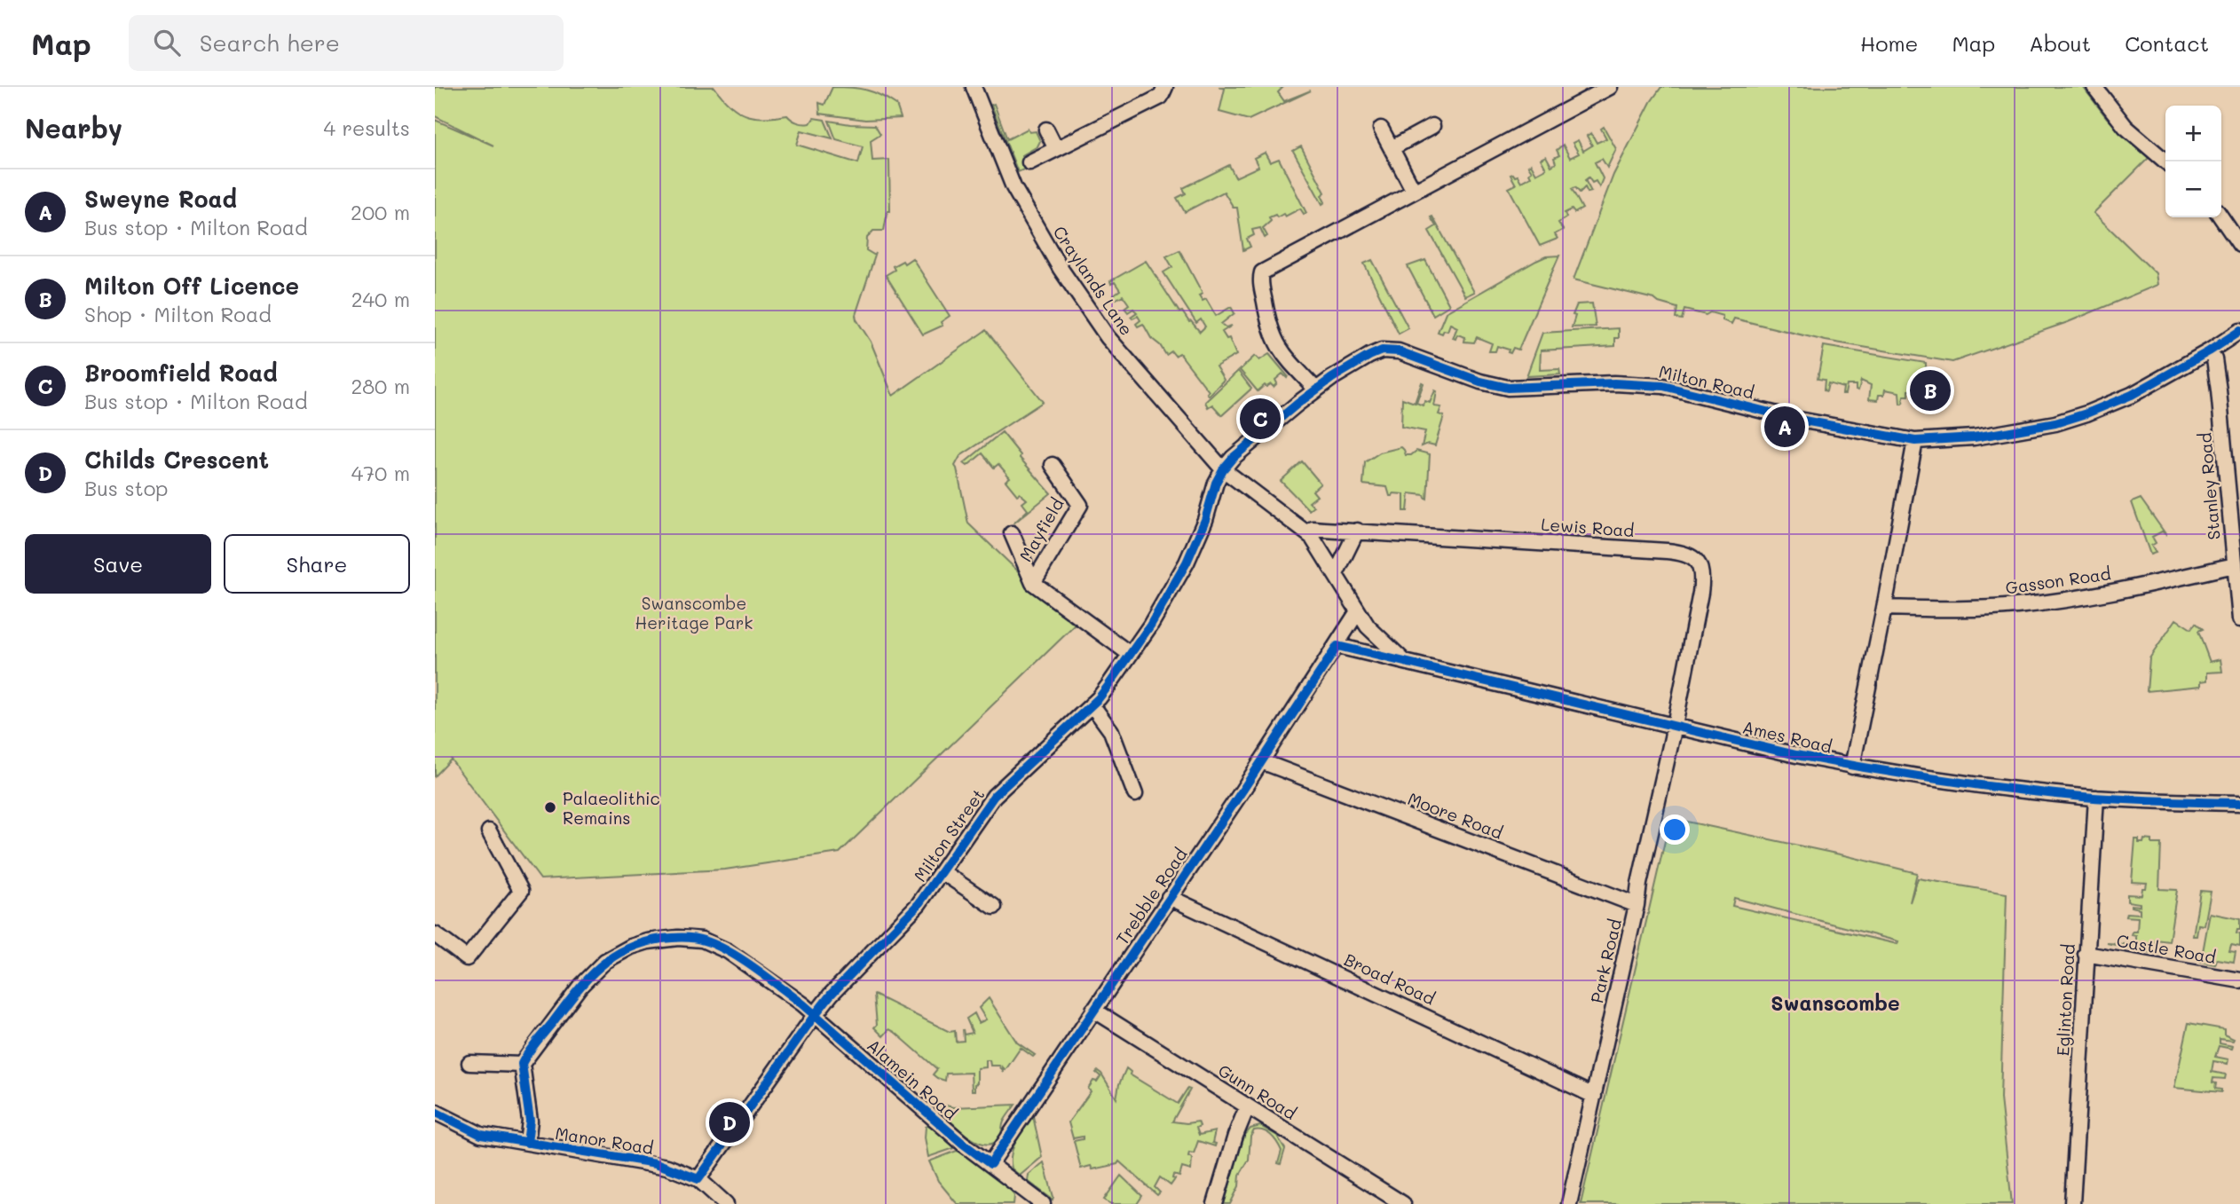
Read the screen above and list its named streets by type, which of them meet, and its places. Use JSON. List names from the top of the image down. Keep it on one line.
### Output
{"streets":{"street":["Craylands Lane","Milton Road","Stanley Road","Lewis Road","Mayfield","Gasson Road","Ames Road","Moore Road","Milton Street","Trebble Road","Castle Road","Park Road","Broad Road","Eglinton Road","Alamein Road","Gunn Road","Manor Road"]},"crossings":[["Craylands Lane","Milton Road"],["Craylands Lane","Ames Road"],["Craylands Lane","Milton Street"],["Milton Road","Stanley Road"],["Milton Road","Ames Road"],["Milton Road","Milton Street"],["Stanley Road","Gasson Road"],["Lewis Road","Ames Road"],["Lewis Road","Park Road"],["Ames Road","Milton Street"],["Ames Road","Trebble Road"],["Ames Road","Park Road"],["Ames Road","Eglinton Road"],["Moore Road","Trebble Road"],["Moore Road","Park Road"],["Milton Street","Alamein Road"],["Milton Street","Manor Road"],["Trebble Road","Broad Road"],["Trebble Road","Alamein Road"],["Trebble Road","Gunn Road"],["Castle Road","Eglinton Road"],["Park Road","Broad Road"]],"districts":["Swanscombe"],"parks":["Swanscombe Heritage Park"],"places":["Palaeolithic Remains"],"page":{"header":"Map","search":"Search here","nav":["Home","Map","About","Contact"],"heading":["Nearby","4 results"],"map_buttons":["+","−"],"list":[{"mark":"A","name":"Sweyne Road","note":"Bus stop · Milton Road","value":"200 m"},{"mark":"B","name":"Milton Off Licence","note":"Shop · Milton Road","value":"240 m"},{"mark":"C","name":"Broomfield Road","note":"Bus stop · Milton Road","value":"280 m"},{"mark":"D","name":"Childs Crescent","note":"Bus stop","value":"470 m"}],"pins":["B","C","A","D"],"buttons":["Save","Share"]}}
